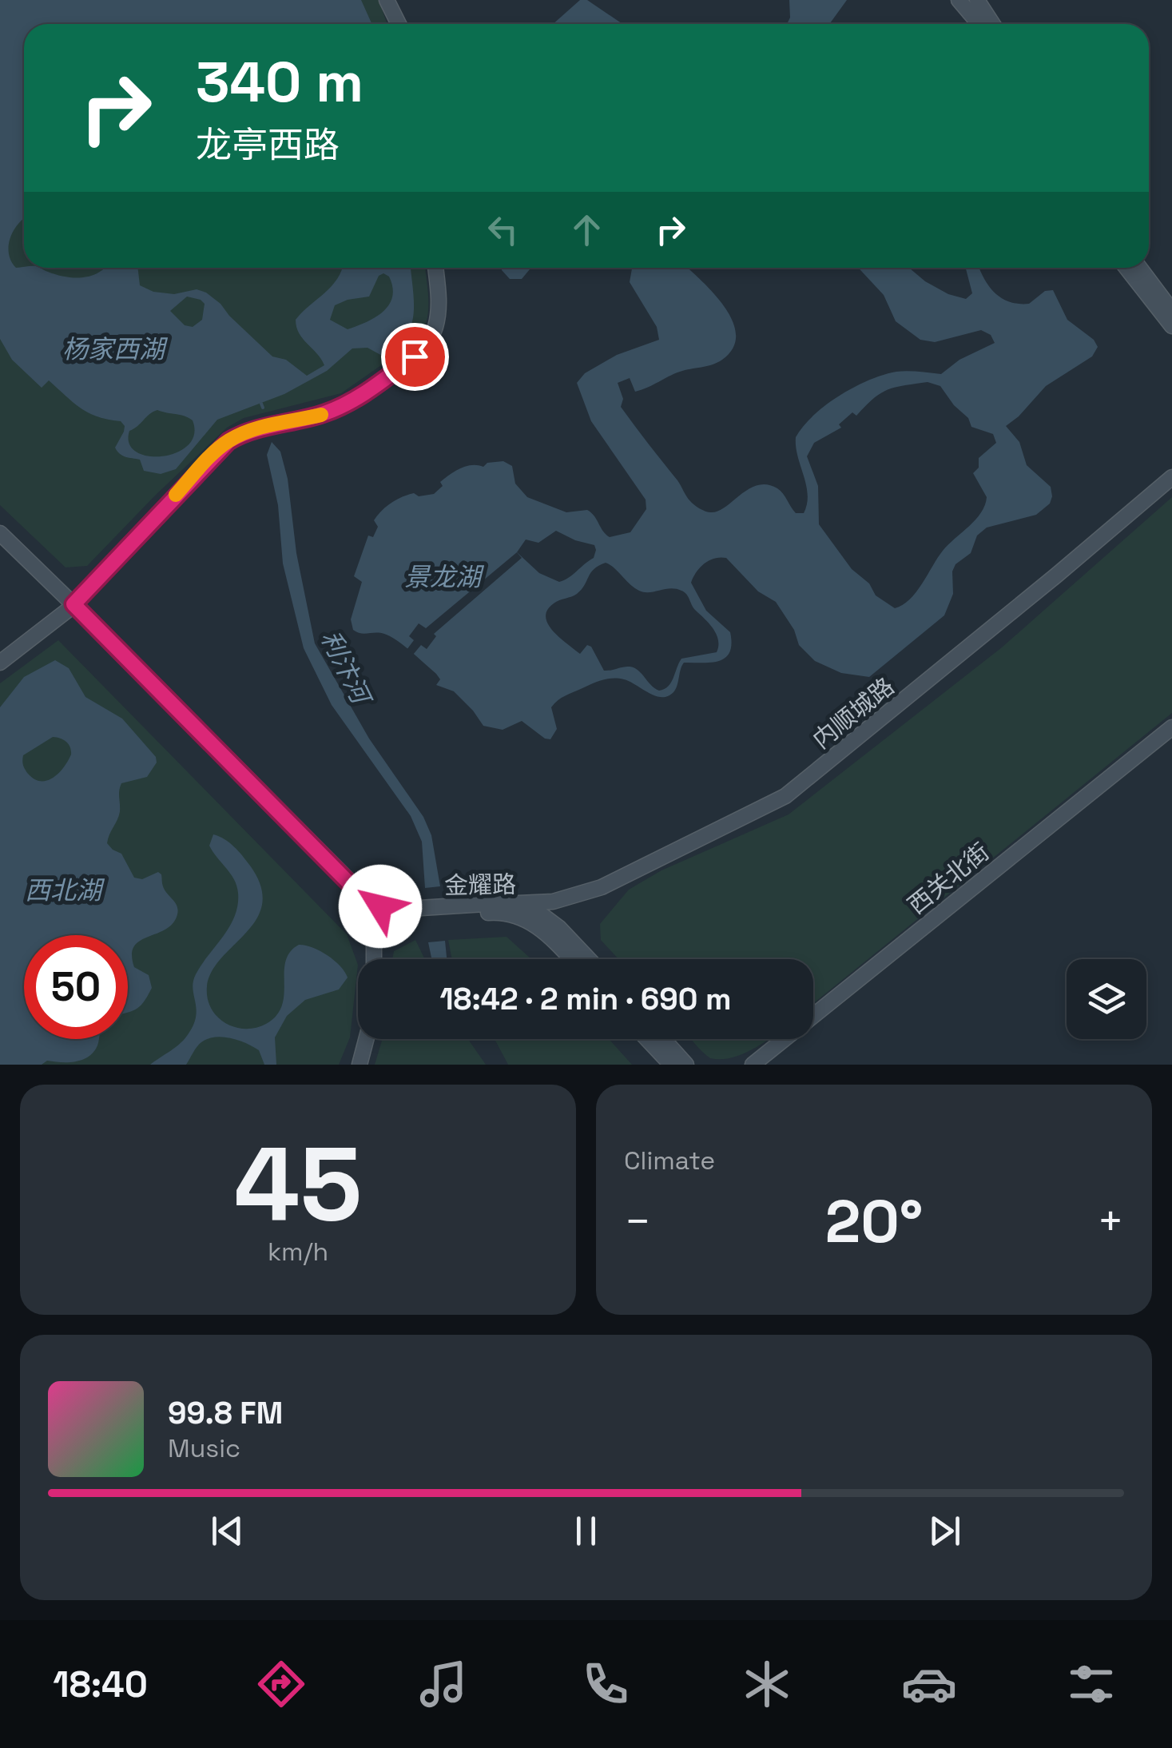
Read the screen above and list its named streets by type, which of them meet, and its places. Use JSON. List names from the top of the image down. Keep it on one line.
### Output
{"streets":{"street":["内顺城路","西关北街","金耀路"]},"crossings":[["内顺城路","金耀路"]],"water":["杨家西湖","景龙湖","利汴河","西北湖"],"page":{"turn":["340 m","龙亭西路"],"limit":"50","trip":"18:42 · 2 min · 690 m","tile":[["45","km/h"],"Climate"],"heat":["−","20°","+"],"song":["99.8 FM","Music"],"tabs":"18:40"}}
